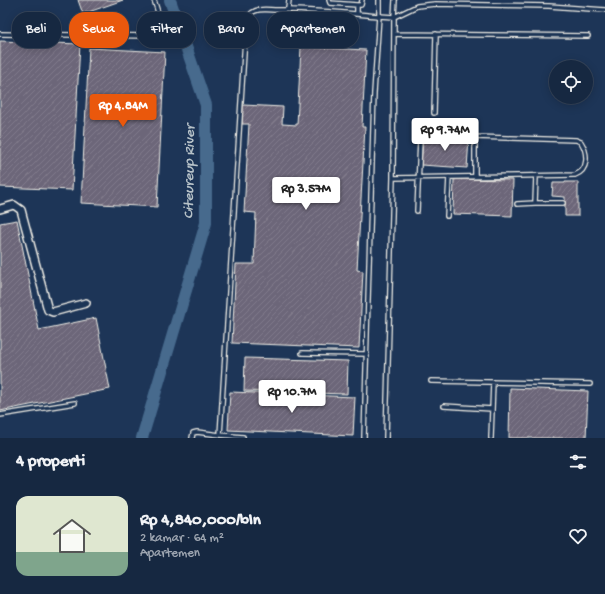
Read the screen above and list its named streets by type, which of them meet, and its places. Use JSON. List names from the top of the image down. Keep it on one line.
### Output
{"water":["Citeureup River"],"page":{"chip":["Beli","Sewa","Filter","Baru","Apartemen"],"price":["Rp 4.84M","Rp 9.74M","Rp 3.57M","Rp 10.7M"],"heading":"4 properti","list":[{"name":"Rp 4,840,000/bln","note":"2 kamar · 64 m² · Apartemen"}]}}
